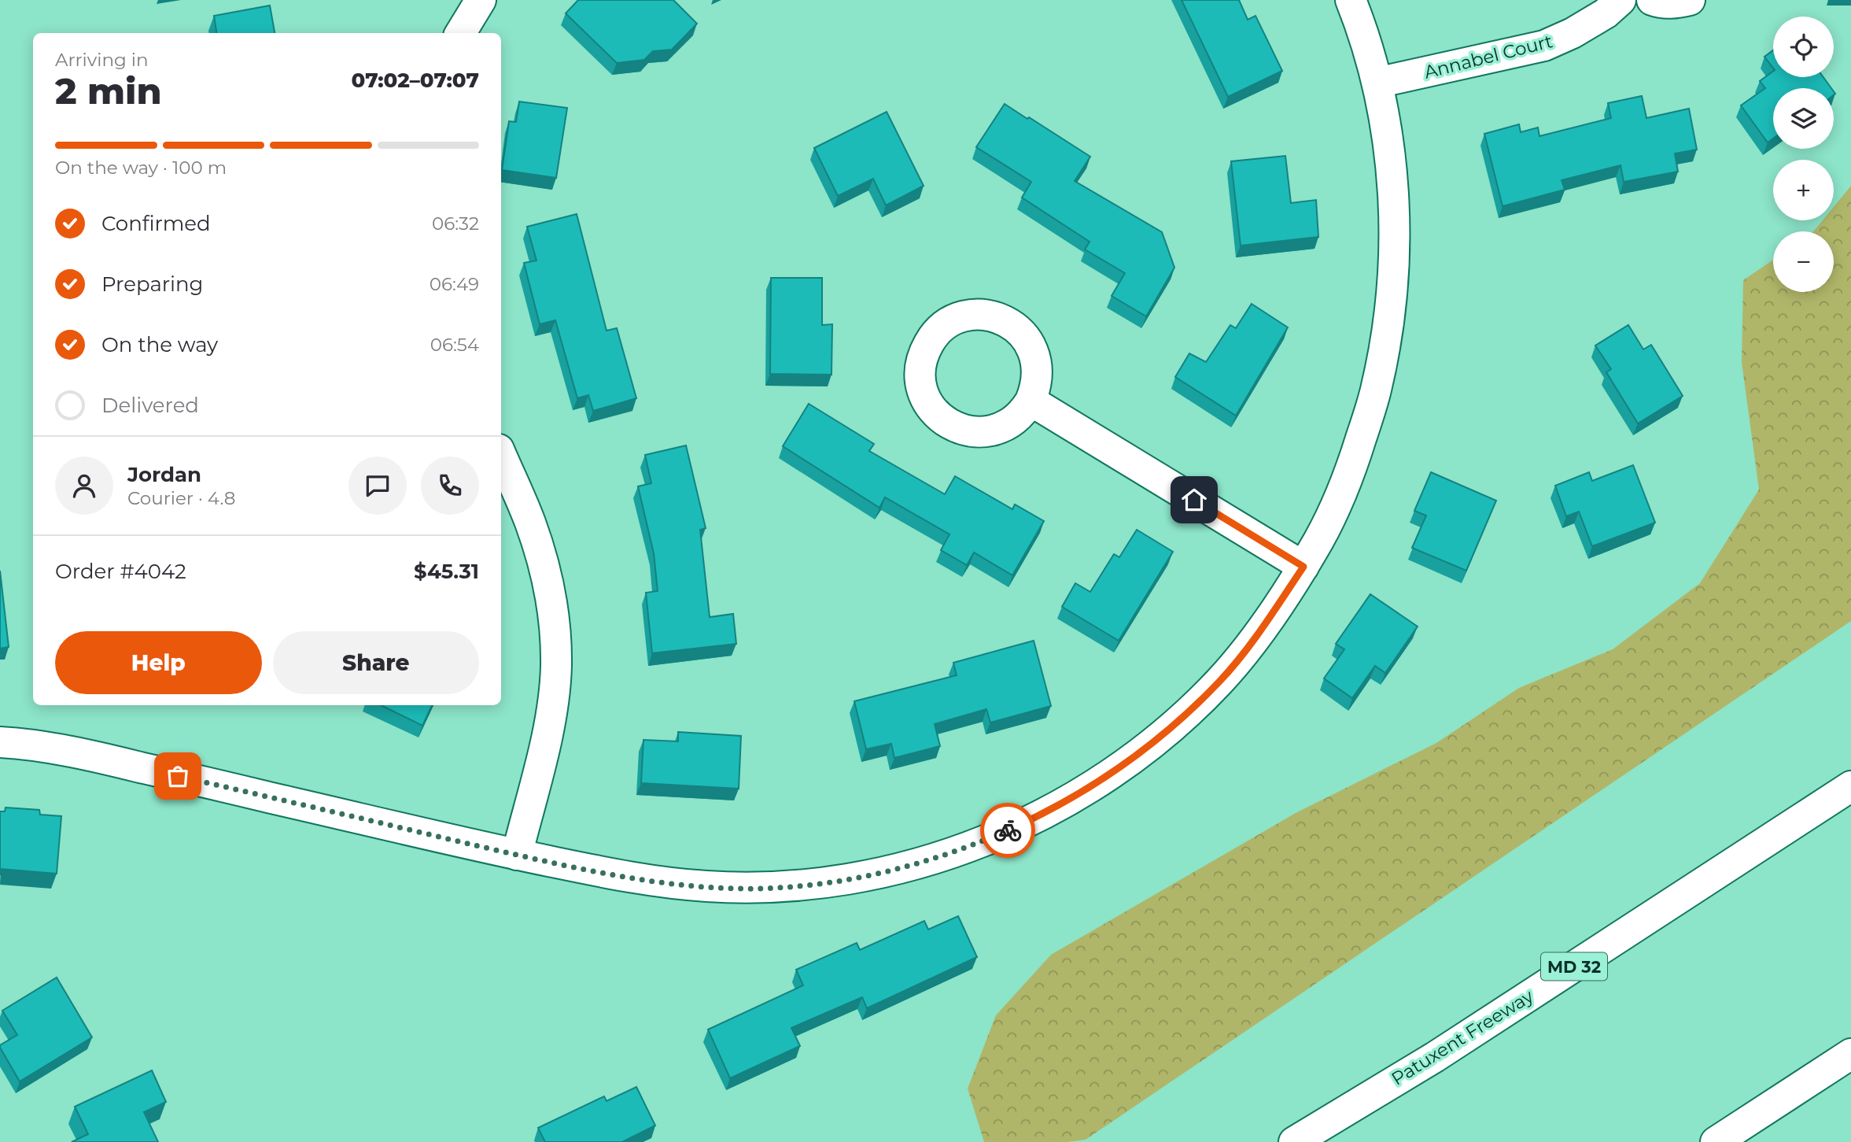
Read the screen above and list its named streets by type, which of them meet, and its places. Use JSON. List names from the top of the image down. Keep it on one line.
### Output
{"streets":{"main road":["Annabel Court","MD 32","Patuxent Freeway"]},"page":{"map_buttons":["+","−"],"heading":["2 min","Arriving in","07:02–07:07"],"panel":["Jordan","Courier · 4.8","Order #4042","$45.31"],"bar":"On the way · 100 m","list":[["Confirmed","06:32"],["Preparing","06:49"],["On the way","06:54"],"Delivered"],"buttons":["Help","Share"]}}
